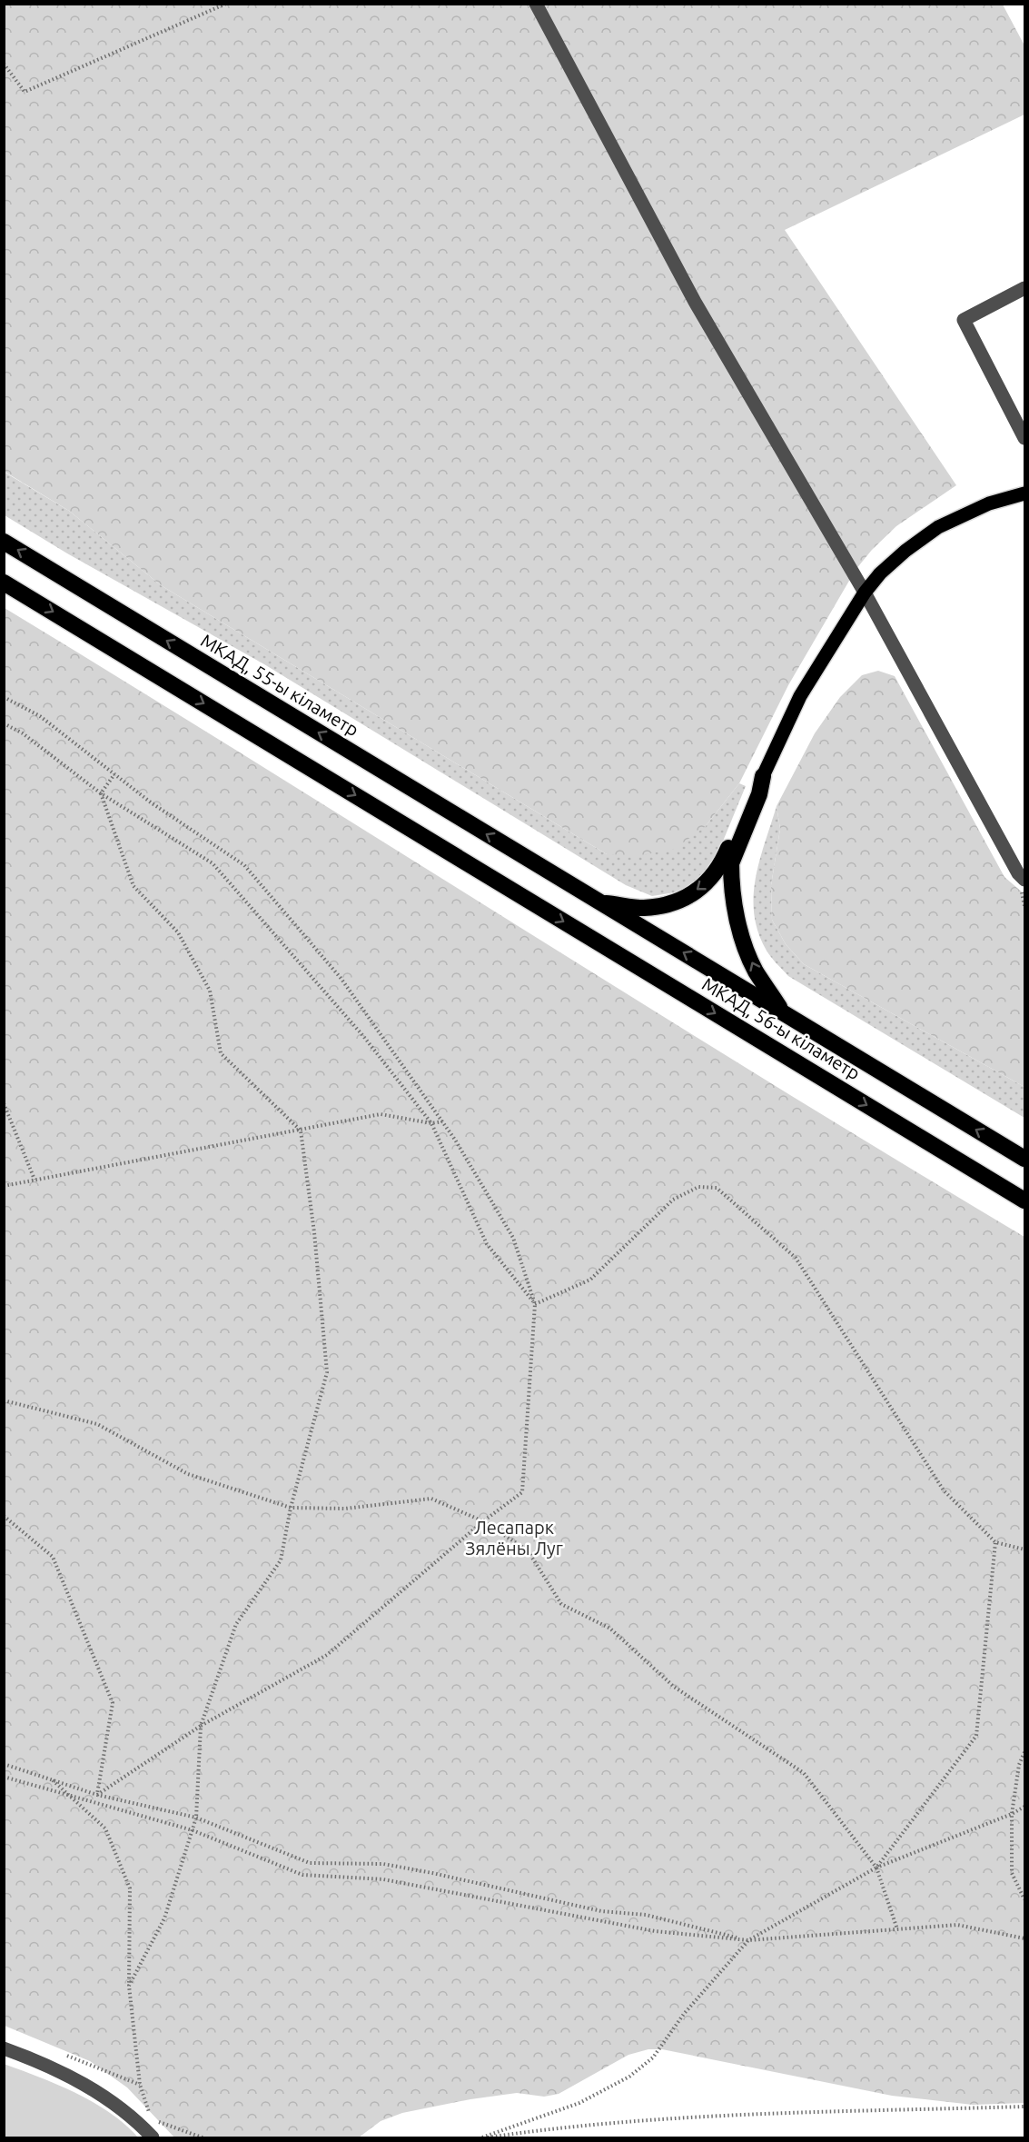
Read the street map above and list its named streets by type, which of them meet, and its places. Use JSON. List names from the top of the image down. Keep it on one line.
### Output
{"streets":{"highway":["МКАД, 55-ы кіламетр","МКАД, 56-ы кіламетр"]},"crossings":[["МКАД, 55-ы кіламетр","МКАД, 56-ы кіламетр"]],"one_way":["МКАД, 55-ы кіламетр"],"parks":["Лесапарк Зялёны Луг"]}
